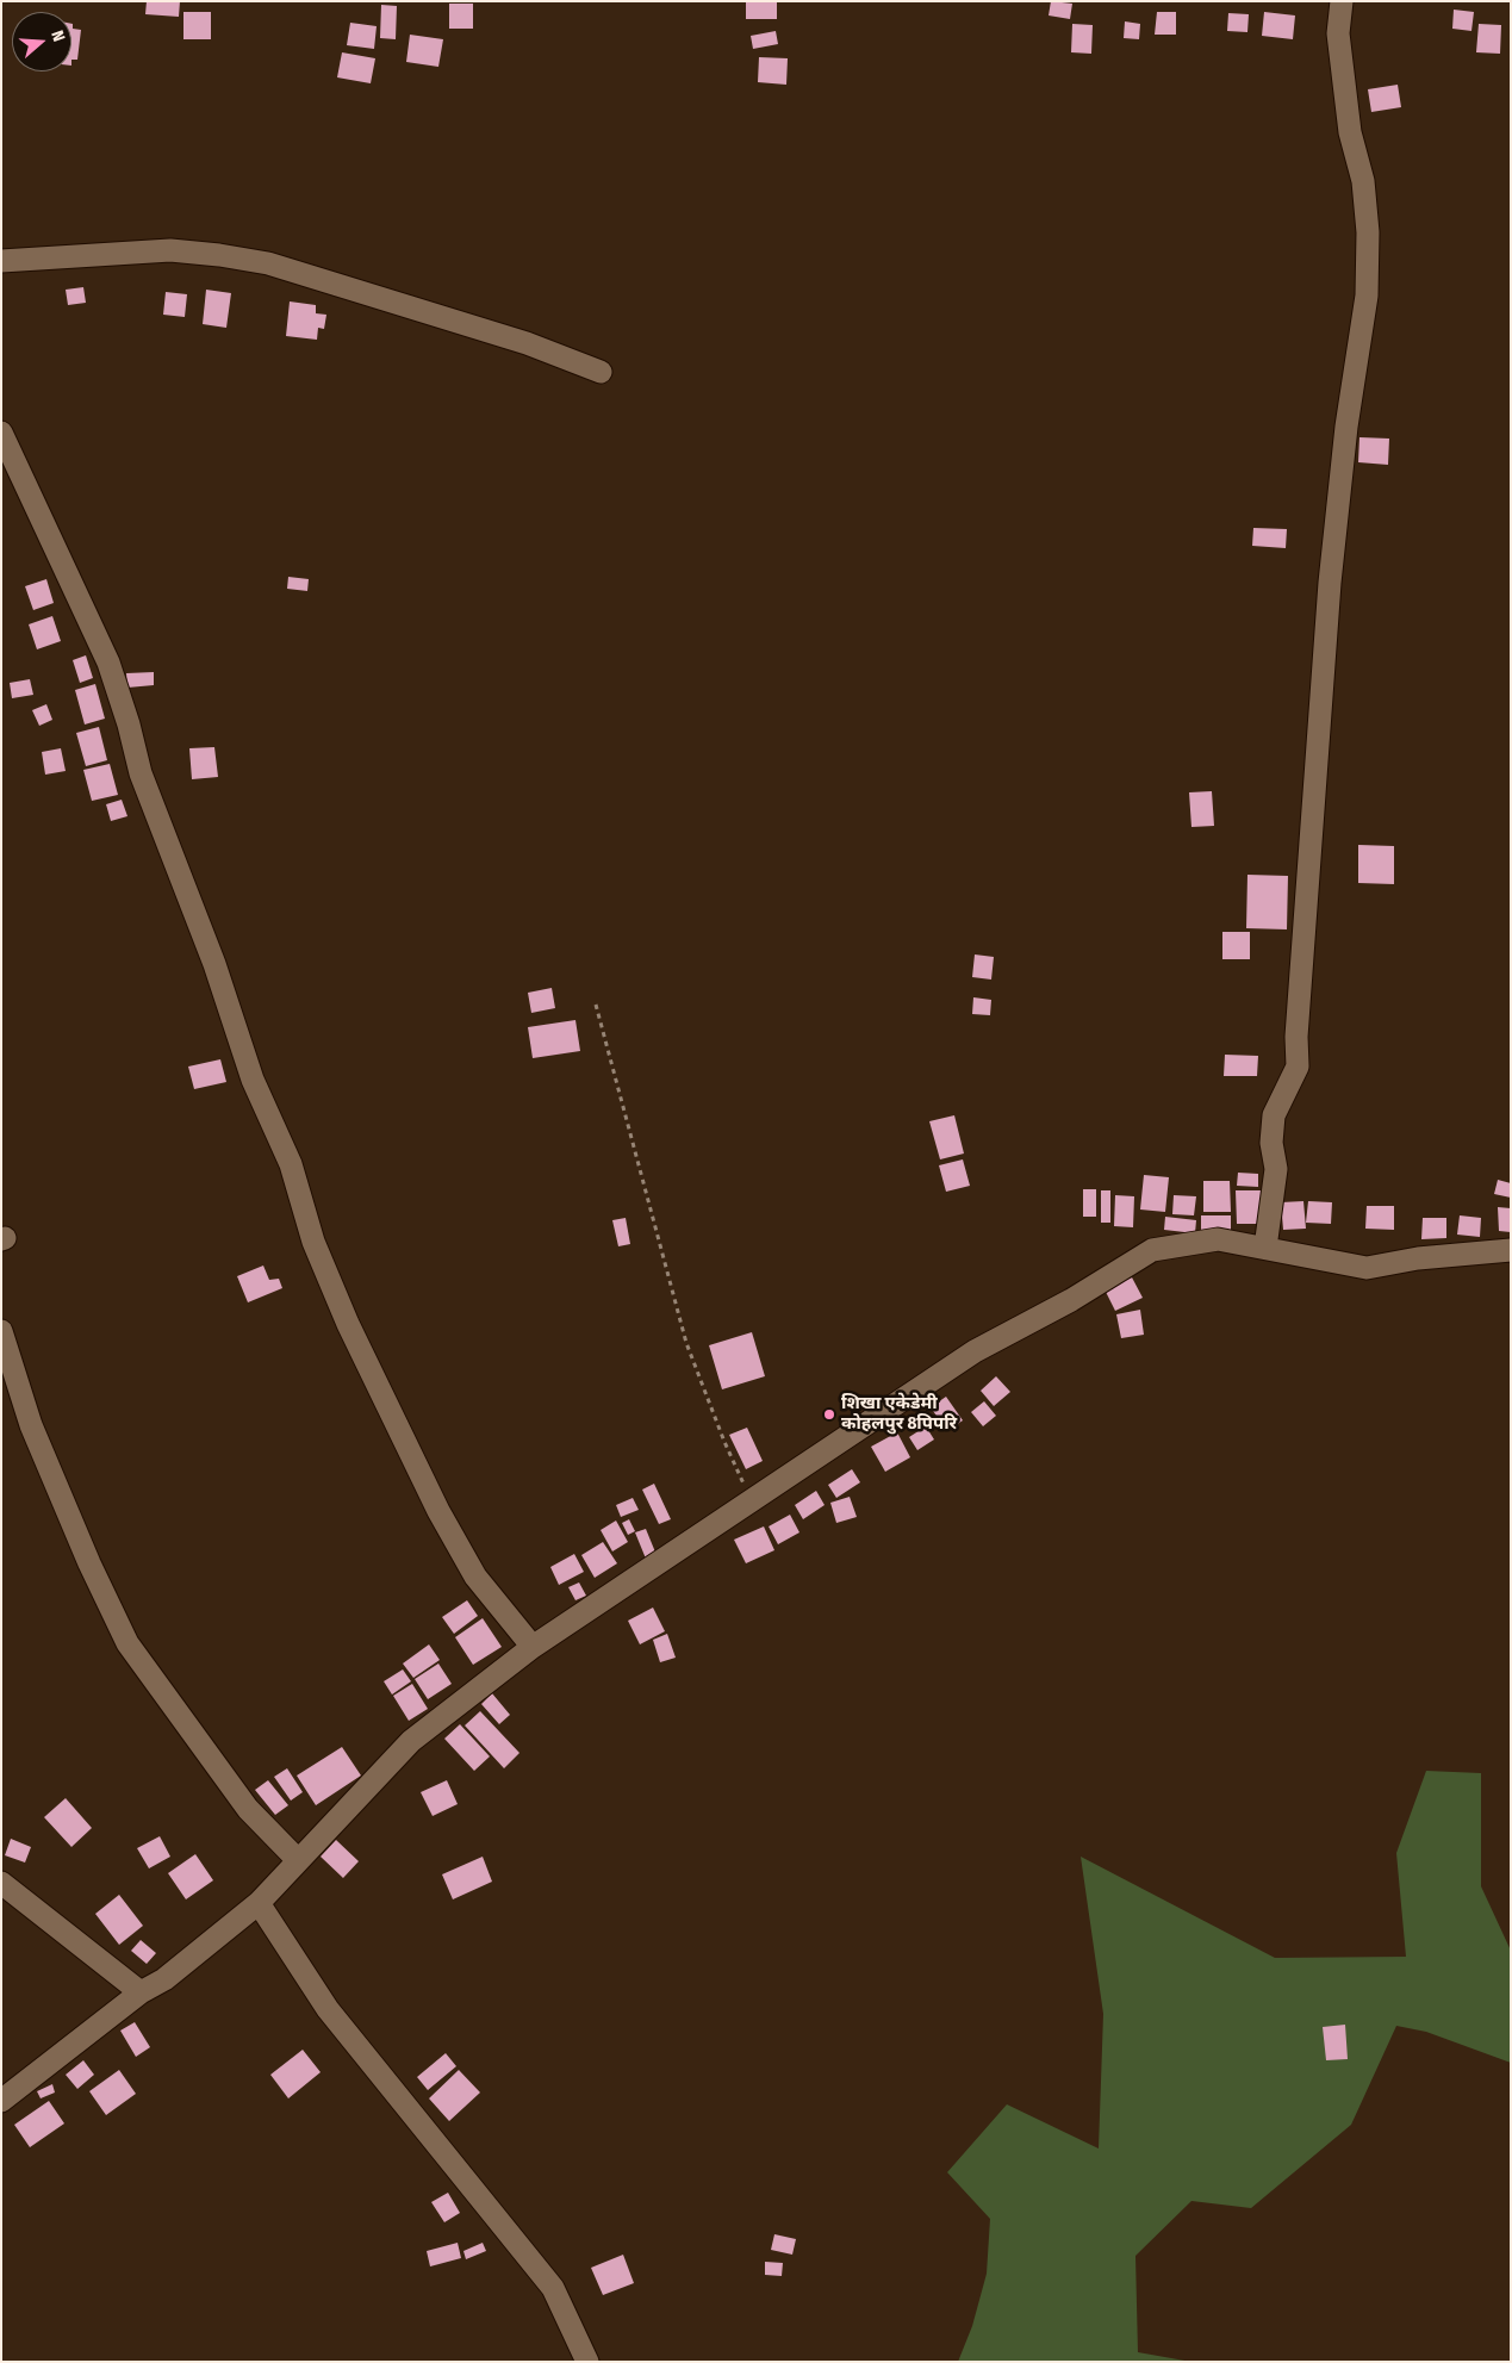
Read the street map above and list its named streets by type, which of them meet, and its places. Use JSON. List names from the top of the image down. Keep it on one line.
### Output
{"places":["शिखा एकेडेमी कोहलपुर 8पिपरि"],"north":"right"}
